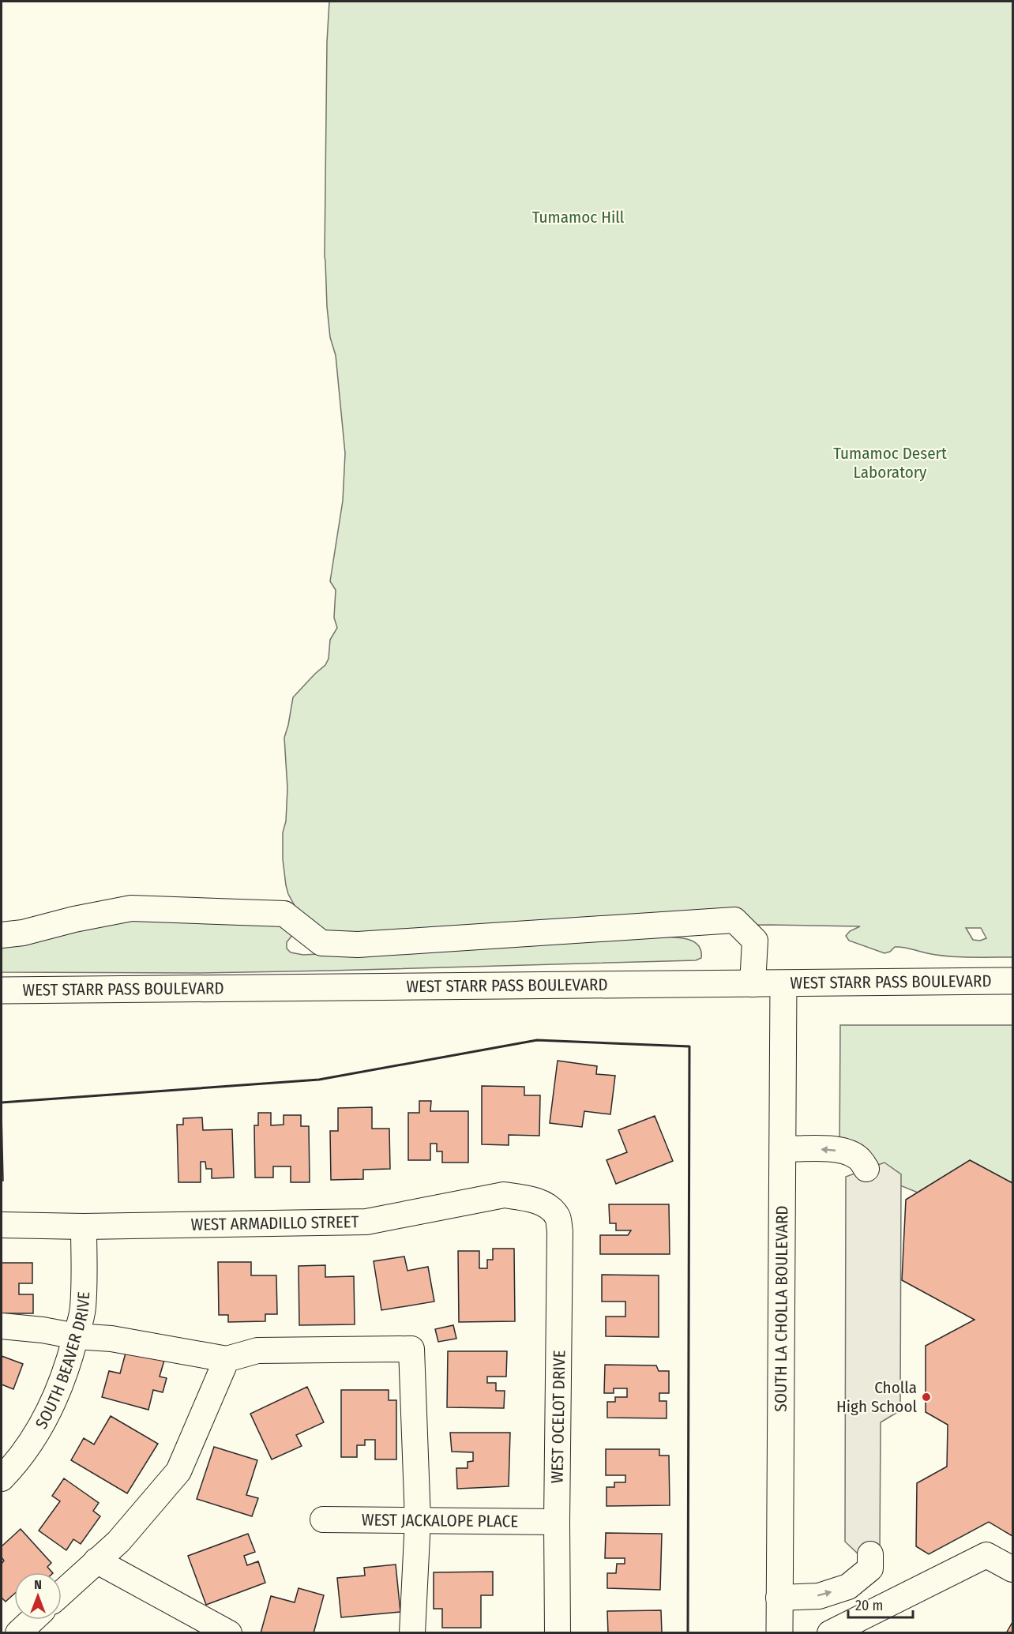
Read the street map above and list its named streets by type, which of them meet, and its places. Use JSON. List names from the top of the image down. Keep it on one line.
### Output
{"streets":{"main road":["WEST STARR PASS BOULEVARD","SOUTH LA CHOLLA BOULEVARD"],"street":["WEST ARMADILLO STREET","SOUTH BEAVER DRIVE","WEST OCELOT DRIVE","WEST JACKALOPE PLACE"]},"crossings":[["WEST STARR PASS BOULEVARD","SOUTH LA CHOLLA BOULEVARD"],["WEST ARMADILLO STREET","SOUTH BEAVER DRIVE"],["WEST ARMADILLO STREET","WEST OCELOT DRIVE"],["WEST OCELOT DRIVE","WEST JACKALOPE PLACE"]],"parks":["Tumamoc Hill","Tumamoc Desert Laboratory"],"places":["Cholla High School"],"scale_bar":"20 m","north":"top"}
